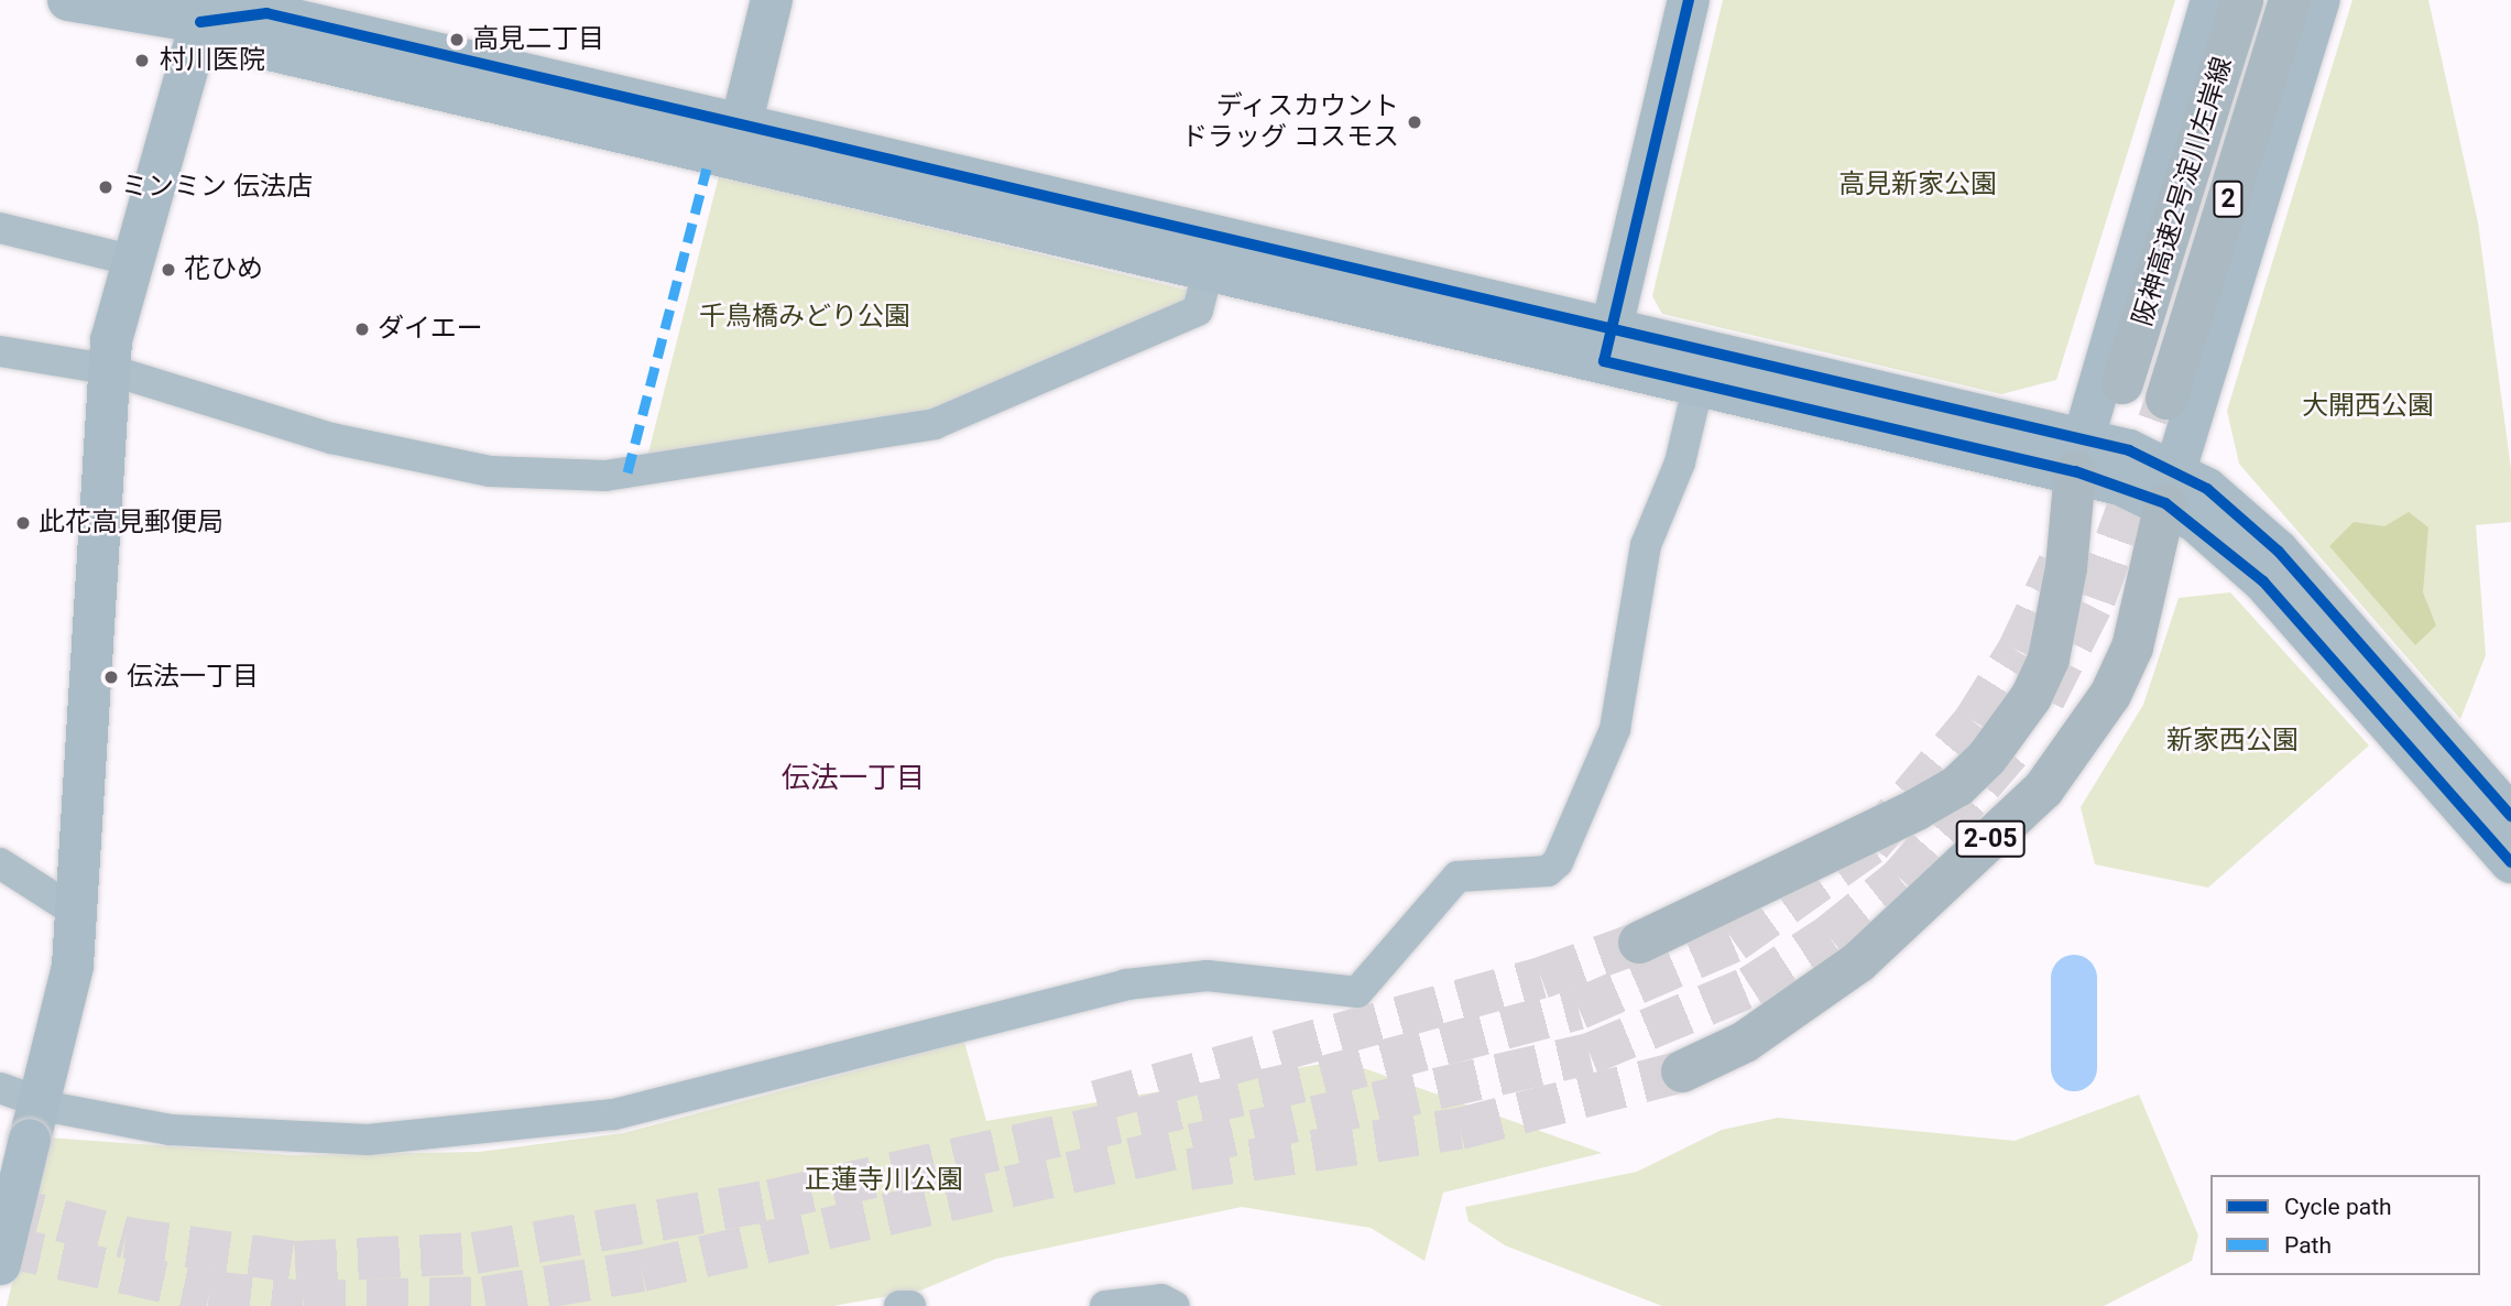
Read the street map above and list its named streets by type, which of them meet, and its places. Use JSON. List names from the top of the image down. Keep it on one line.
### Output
{"streets":{"highway":["阪神高速2号淀川左岸線","2","2-05"]},"districts":["伝法一丁目"],"parks":["高見新家公園","千鳥橋みどり公園","大開西公園","新家西公園","正蓮寺川公園"],"places":["高見二丁目","村川医院","ディスカウント ドラッグ コスモス","ミンミン 伝法店","花ひめ","ダイエー","此花高見郵便局","伝法一丁目"],"legend":["Cycle path","Path"]}
